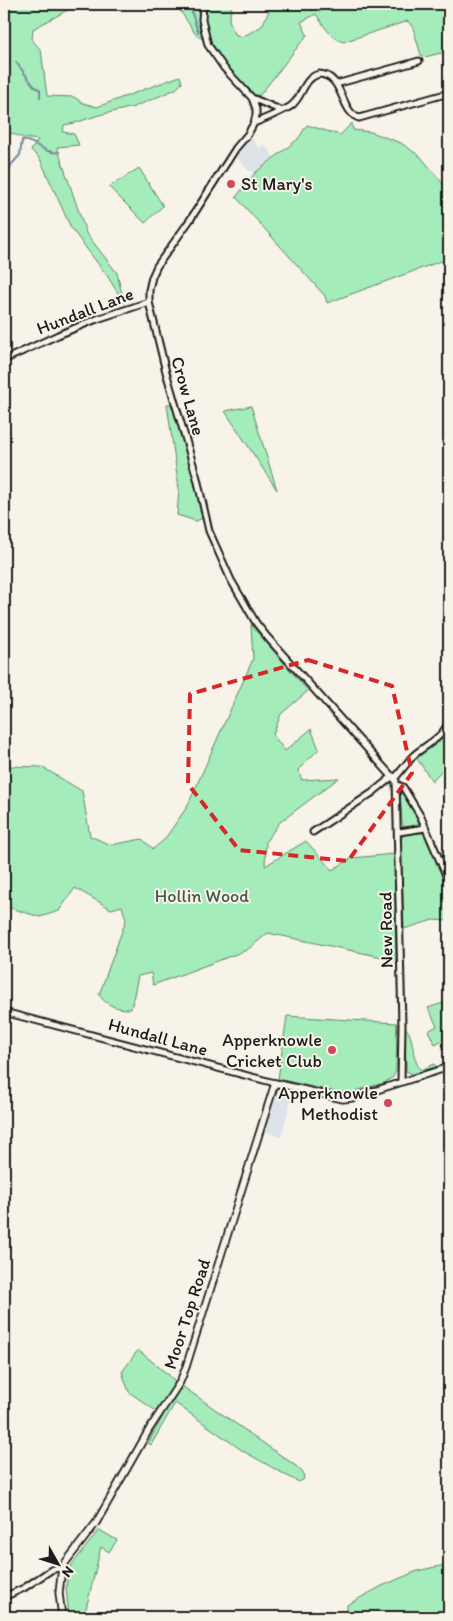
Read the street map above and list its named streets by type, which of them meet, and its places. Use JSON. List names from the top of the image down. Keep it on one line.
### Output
{"streets":{"street":["Hundall Lane","Crow Lane","New Road","Moor Top Road"]},"crossings":[["Hundall Lane","Crow Lane"],["Hundall Lane","New Road"],["Hundall Lane","Moor Top Road"],["Crow Lane","New Road"]],"parks":["Hollin Wood"],"places":["St Mary's","Apperknowle Cricket Club","Apperknowle Methodist"],"north":"bottom right"}
